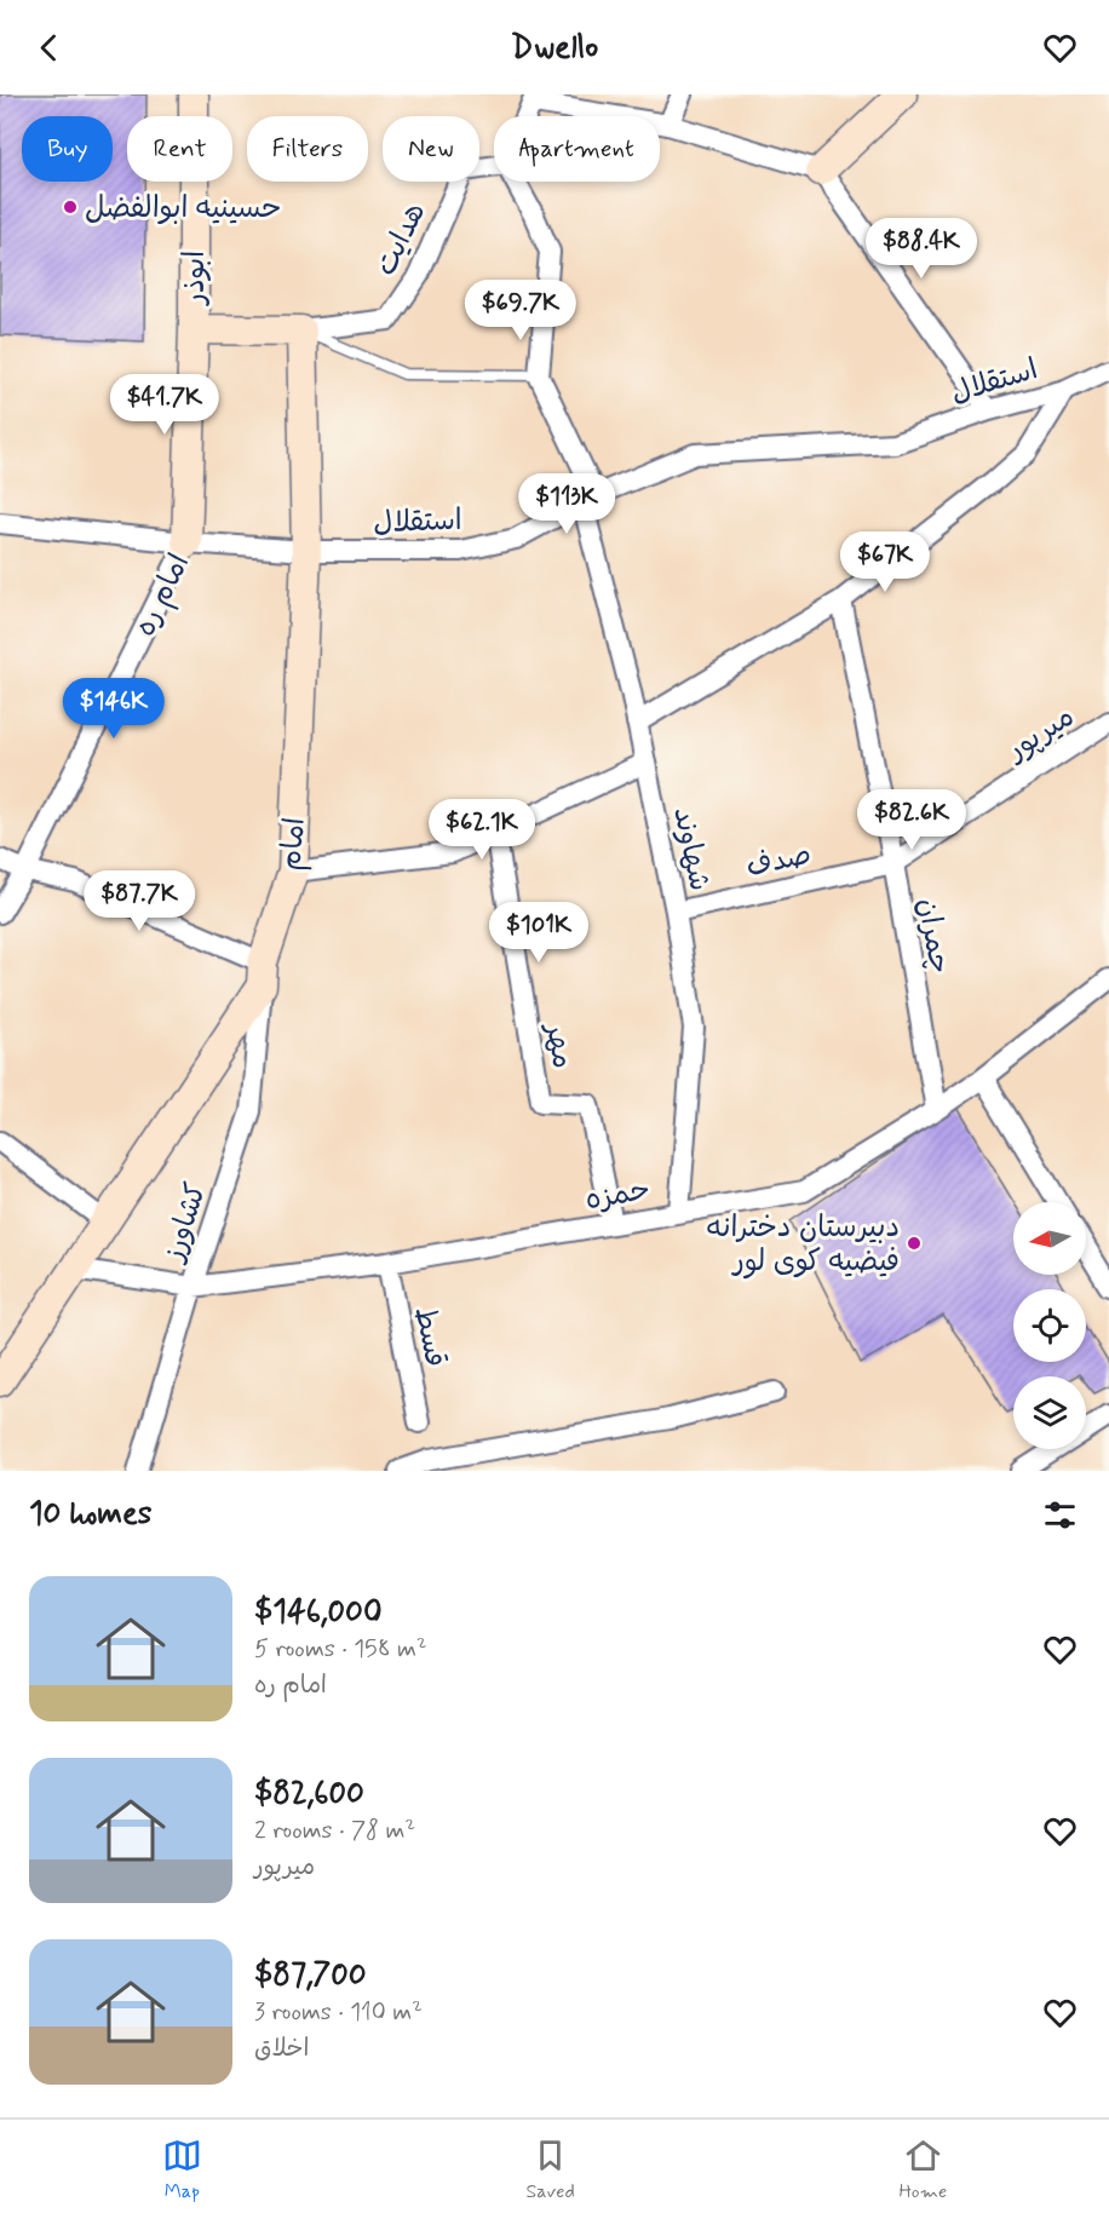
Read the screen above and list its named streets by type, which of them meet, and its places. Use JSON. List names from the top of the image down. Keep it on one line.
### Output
{"streets":{"street":["هدایت","ابوذر","استقلال","امام ره","میرپور","امام","شهاوند","صدف","چمران","مهر","حمزه","کشاورز","قسط"]},"crossings":[["هدایت","امام"],["ابوذر","امام ره"],["استقلال","امام ره"],["استقلال","امام"],["استقلال","شهاوند"],["میرپور","صدف"],["میرپور","چمران"],["امام","حمزه"],["امام","کشاورز"],["شهاوند","صدف"],["شهاوند","حمزه"],["صدف","چمران"],["چمران","حمزه"],["مهر","حمزه"],["حمزه","کشاورز"],["حمزه","قسط"]],"places":["حسینیه ابوالفضل","دبیرستان دخترانه فیضیه کوی لور"],"north":"left","page":{"header":"Dwello","chip":["Buy","Rent","Filters","New","Apartment"],"price":["$88.4K","$69.7K","$41.7K","$113K","$67K","$146K","$82.6K","$62.1K","$87.7K","$101K"],"heading":"10 homes","list":[{"name":"$146,000","note":"5 rooms · 158 m² · امام ره"},{"name":"$82,600","note":"2 rooms · 78 m² · میرپور"},{"name":"$87,700","note":"3 rooms · 110 m² · اخلاق"}],"tabs":["Map","Saved","Home"]}}
